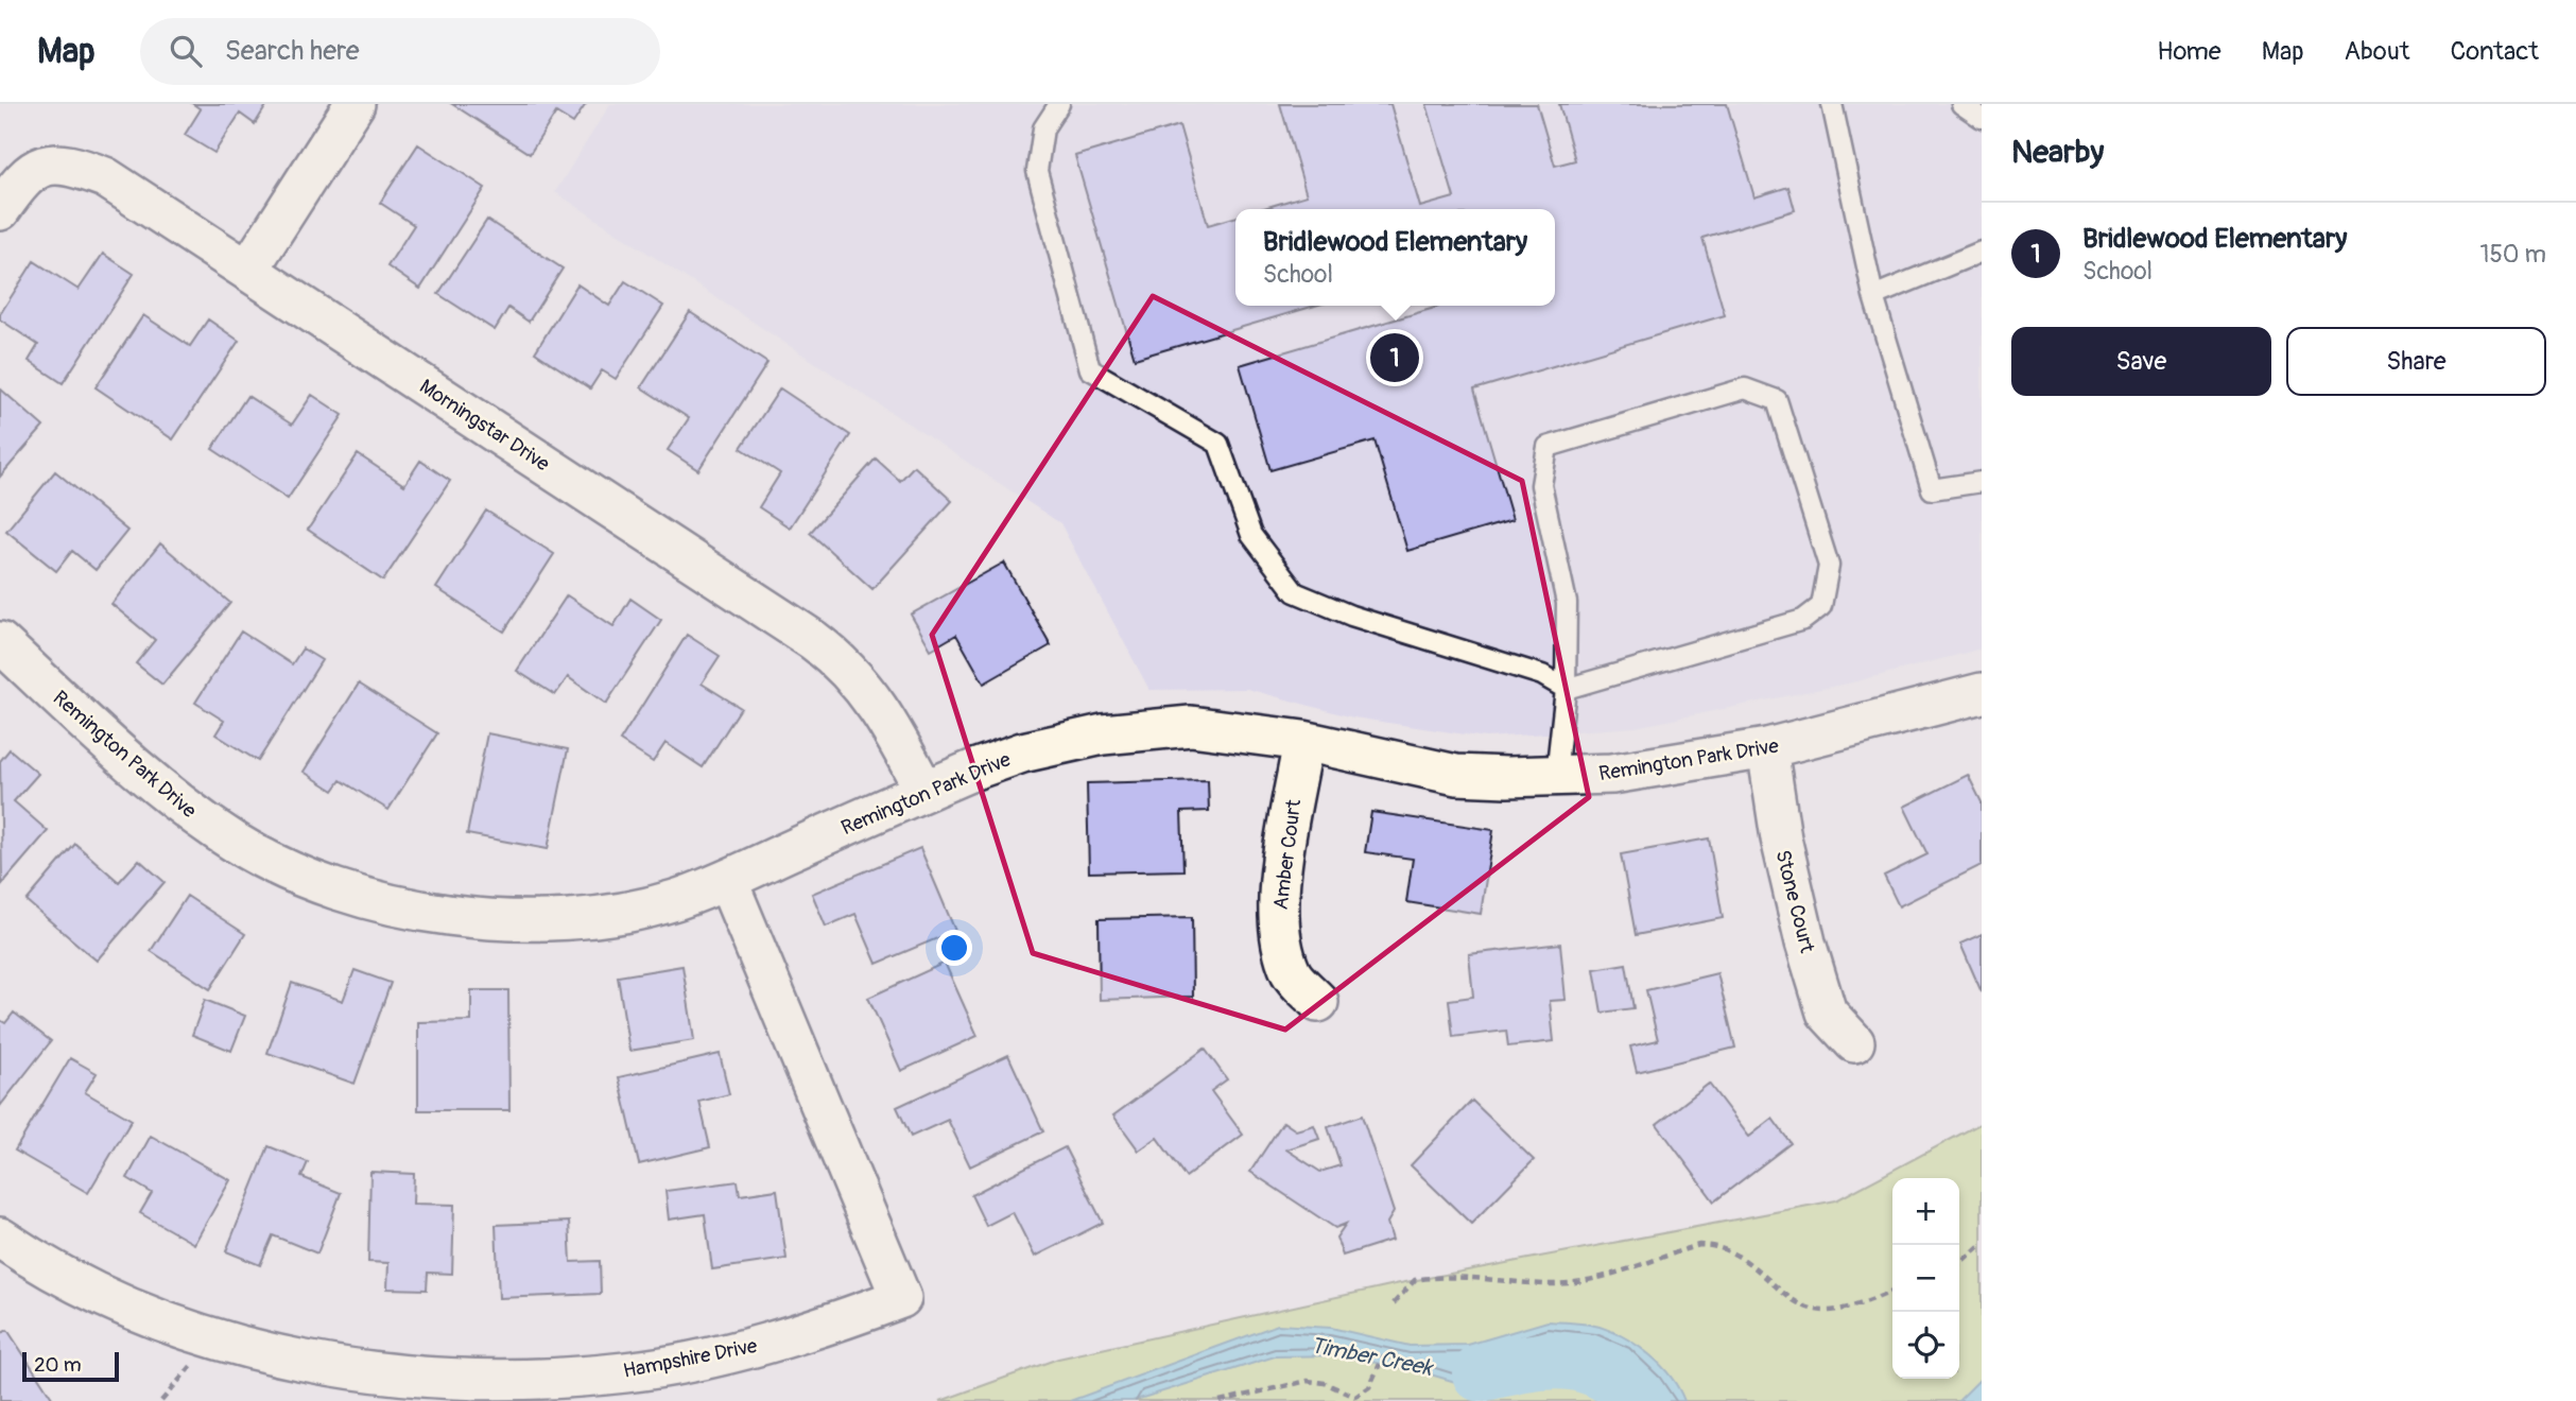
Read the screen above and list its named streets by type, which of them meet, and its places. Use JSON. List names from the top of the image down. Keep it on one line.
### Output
{"streets":{"street":["Morningstar Drive","Remington Park Drive","Amber Court","Stone Court","Hampshire Drive"]},"crossings":[["Morningstar Drive","Remington Park Drive"],["Remington Park Drive","Amber Court"],["Remington Park Drive","Stone Court"],["Remington Park Drive","Hampshire Drive"]],"water":["Timber Creek"],"scale_bar":"20 m","page":{"header":"Map","search":"Search here","nav":["Home","Map","About","Contact"],"heading":"Nearby","list":[{"mark":"1","name":"Bridlewood Elementary","note":"School","value":"150 m"}],"popup":["Bridlewood Elementary","School"],"buttons":["Save","Share"],"pins":"1","map_buttons":["+","−"],"scale":"20 m"}}
